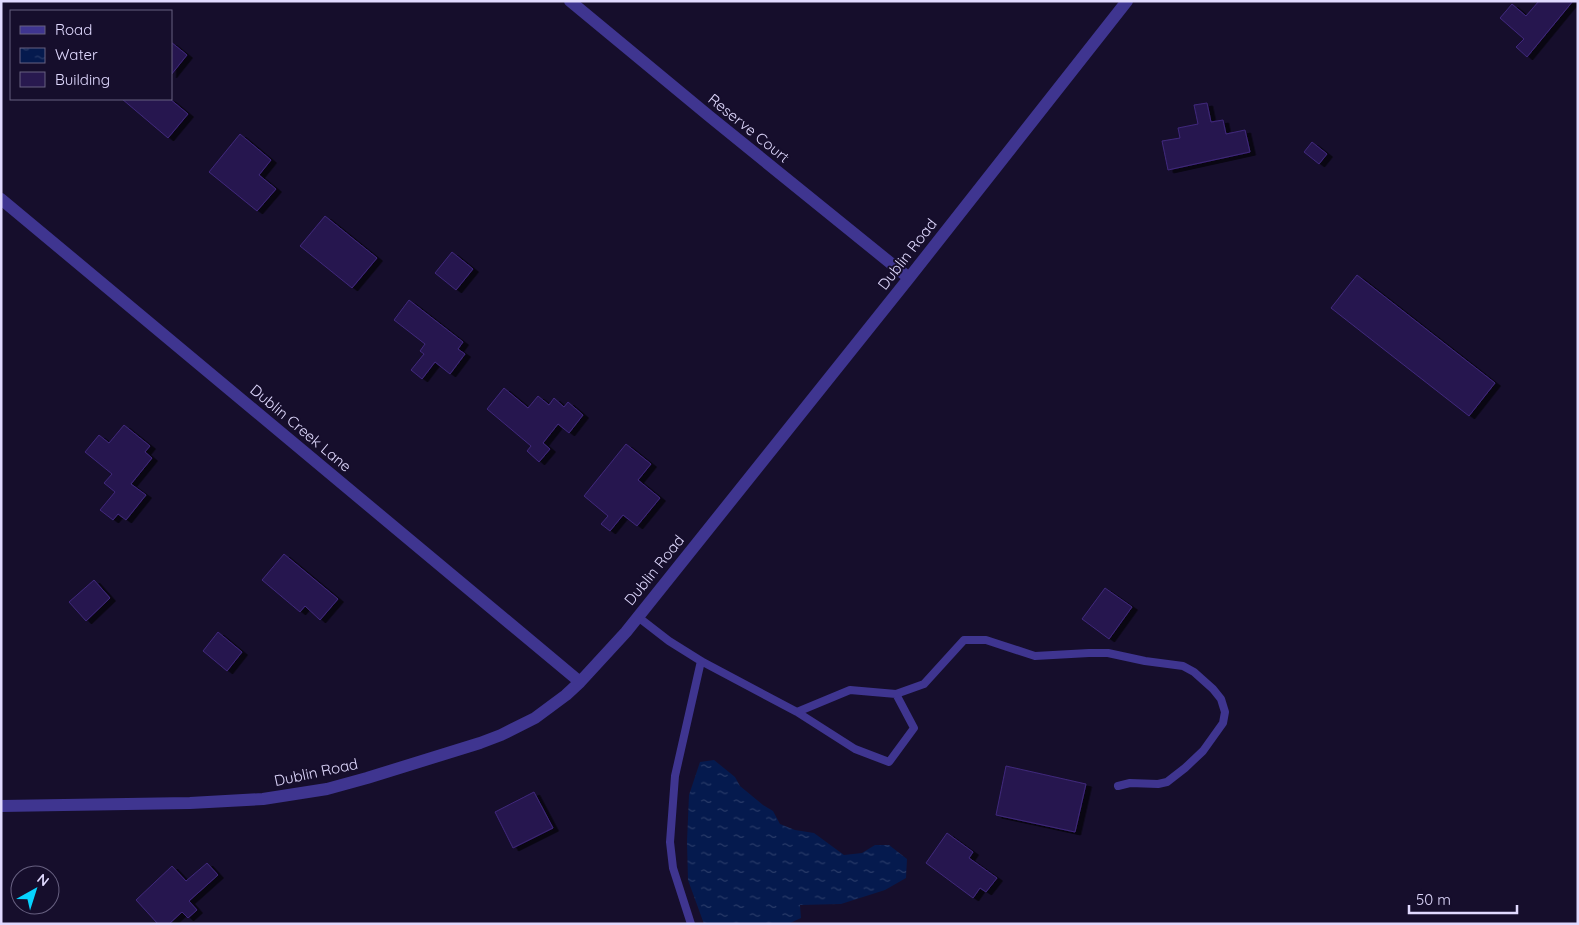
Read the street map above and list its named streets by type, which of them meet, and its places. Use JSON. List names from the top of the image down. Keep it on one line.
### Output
{"streets":{"street":["Reserve Court","Dublin Road","Dublin Creek Lane"]},"crossings":[["Reserve Court","Dublin Road"],["Dublin Road","Dublin Creek Lane"]],"legend":["Road","Water","Building"],"scale_bar":"50 m","north":"top right"}
